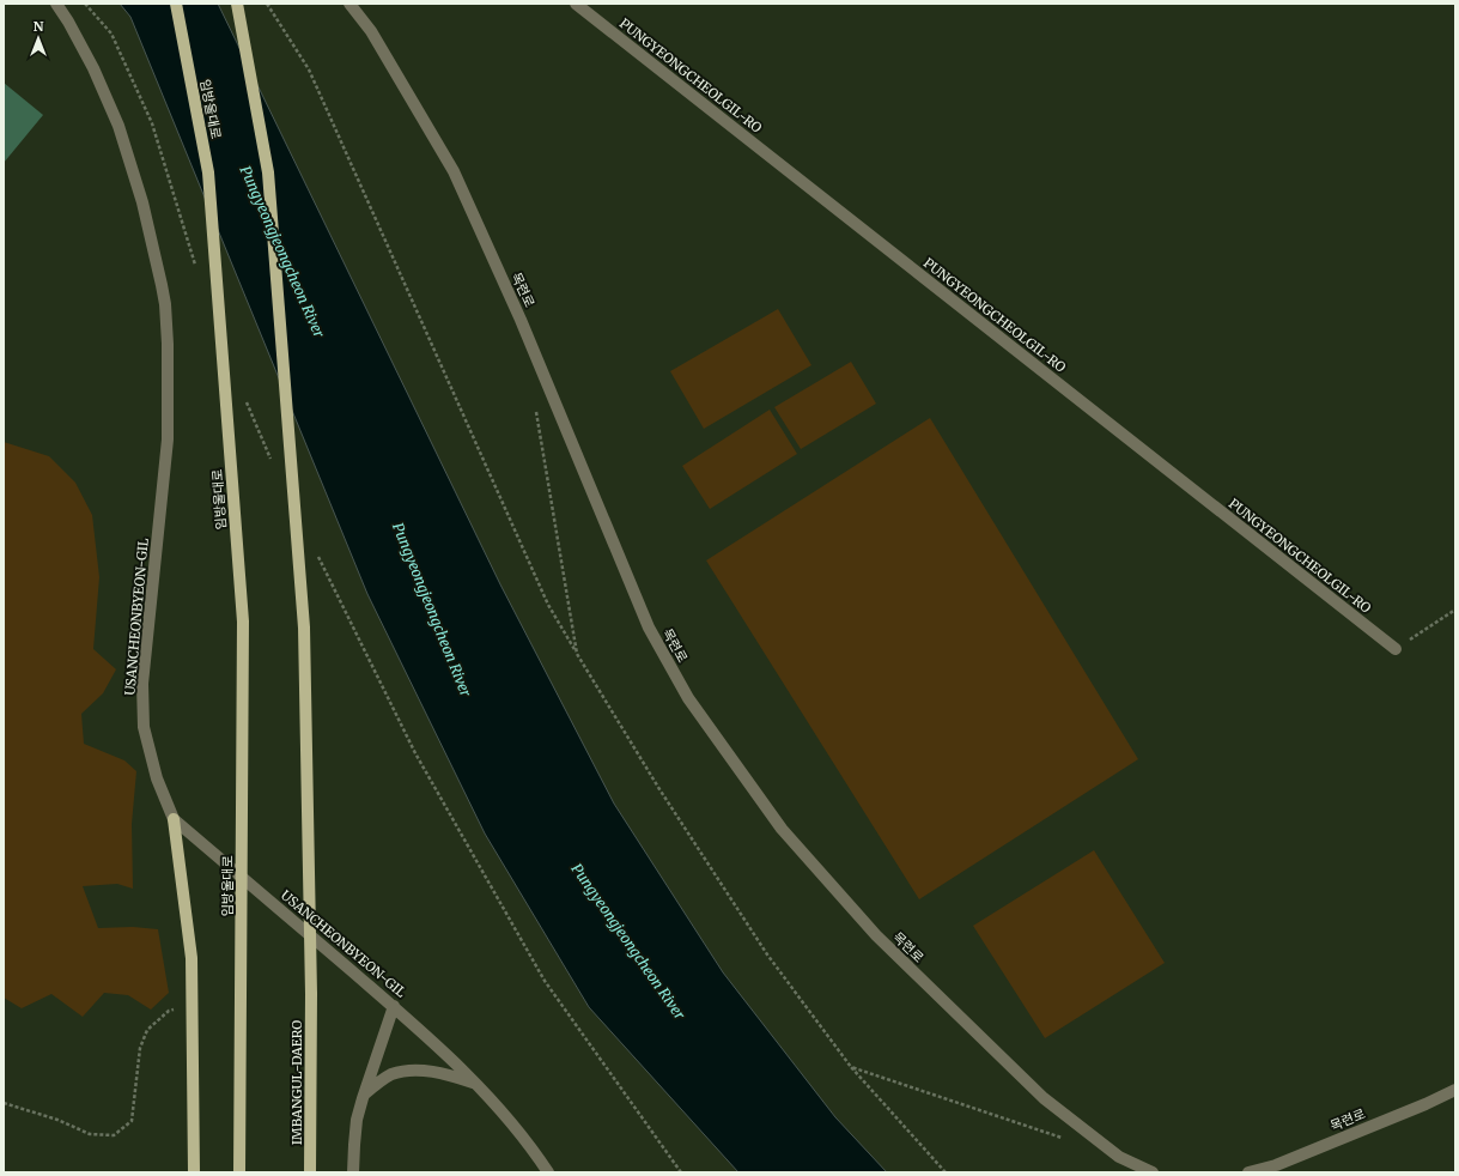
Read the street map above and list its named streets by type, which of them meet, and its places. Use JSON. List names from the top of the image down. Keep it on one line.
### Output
{"streets":{"main road":["임방울대로","IMBANGUL-DAERO"],"street":["PUNGYEONGCHEOLGIL-RO","목련로","USANCHEONBYEON-GIL"]},"water":["Pungyeongjeongcheon River"],"north":"top"}
